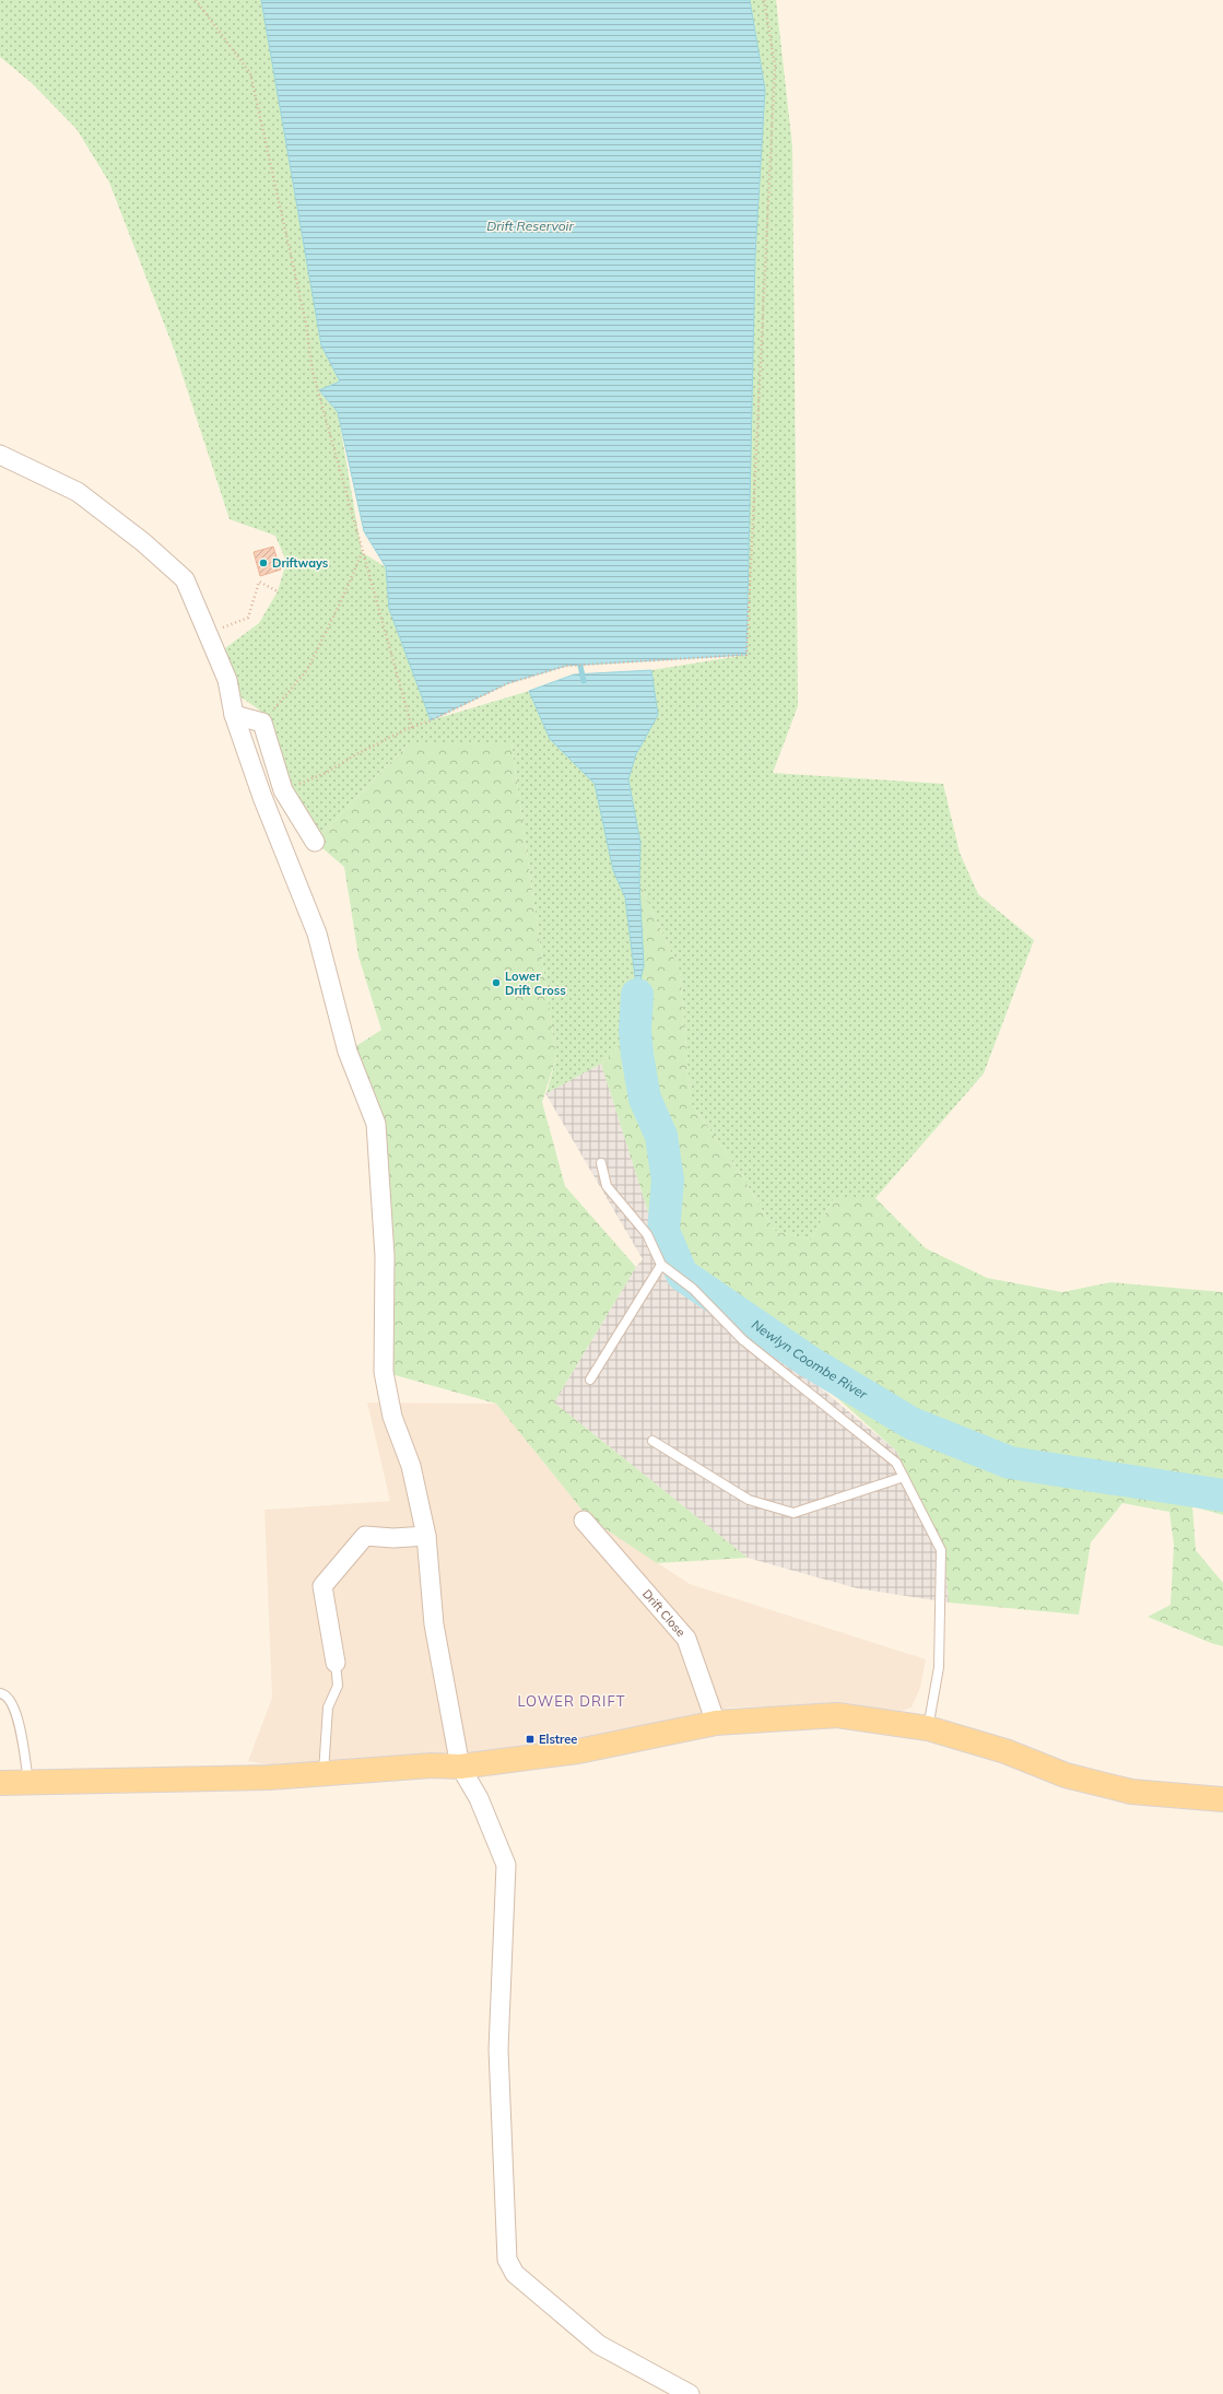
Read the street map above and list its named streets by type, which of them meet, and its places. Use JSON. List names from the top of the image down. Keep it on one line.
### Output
{"streets":{"street":["Drift Close"]},"districts":["LOWER DRIFT"],"water":["Drift Reservoir","Newlyn Coombe River"],"places":{"other":["Driftways","Lower Drift Cross"],"transit":["Elstree"]}}
